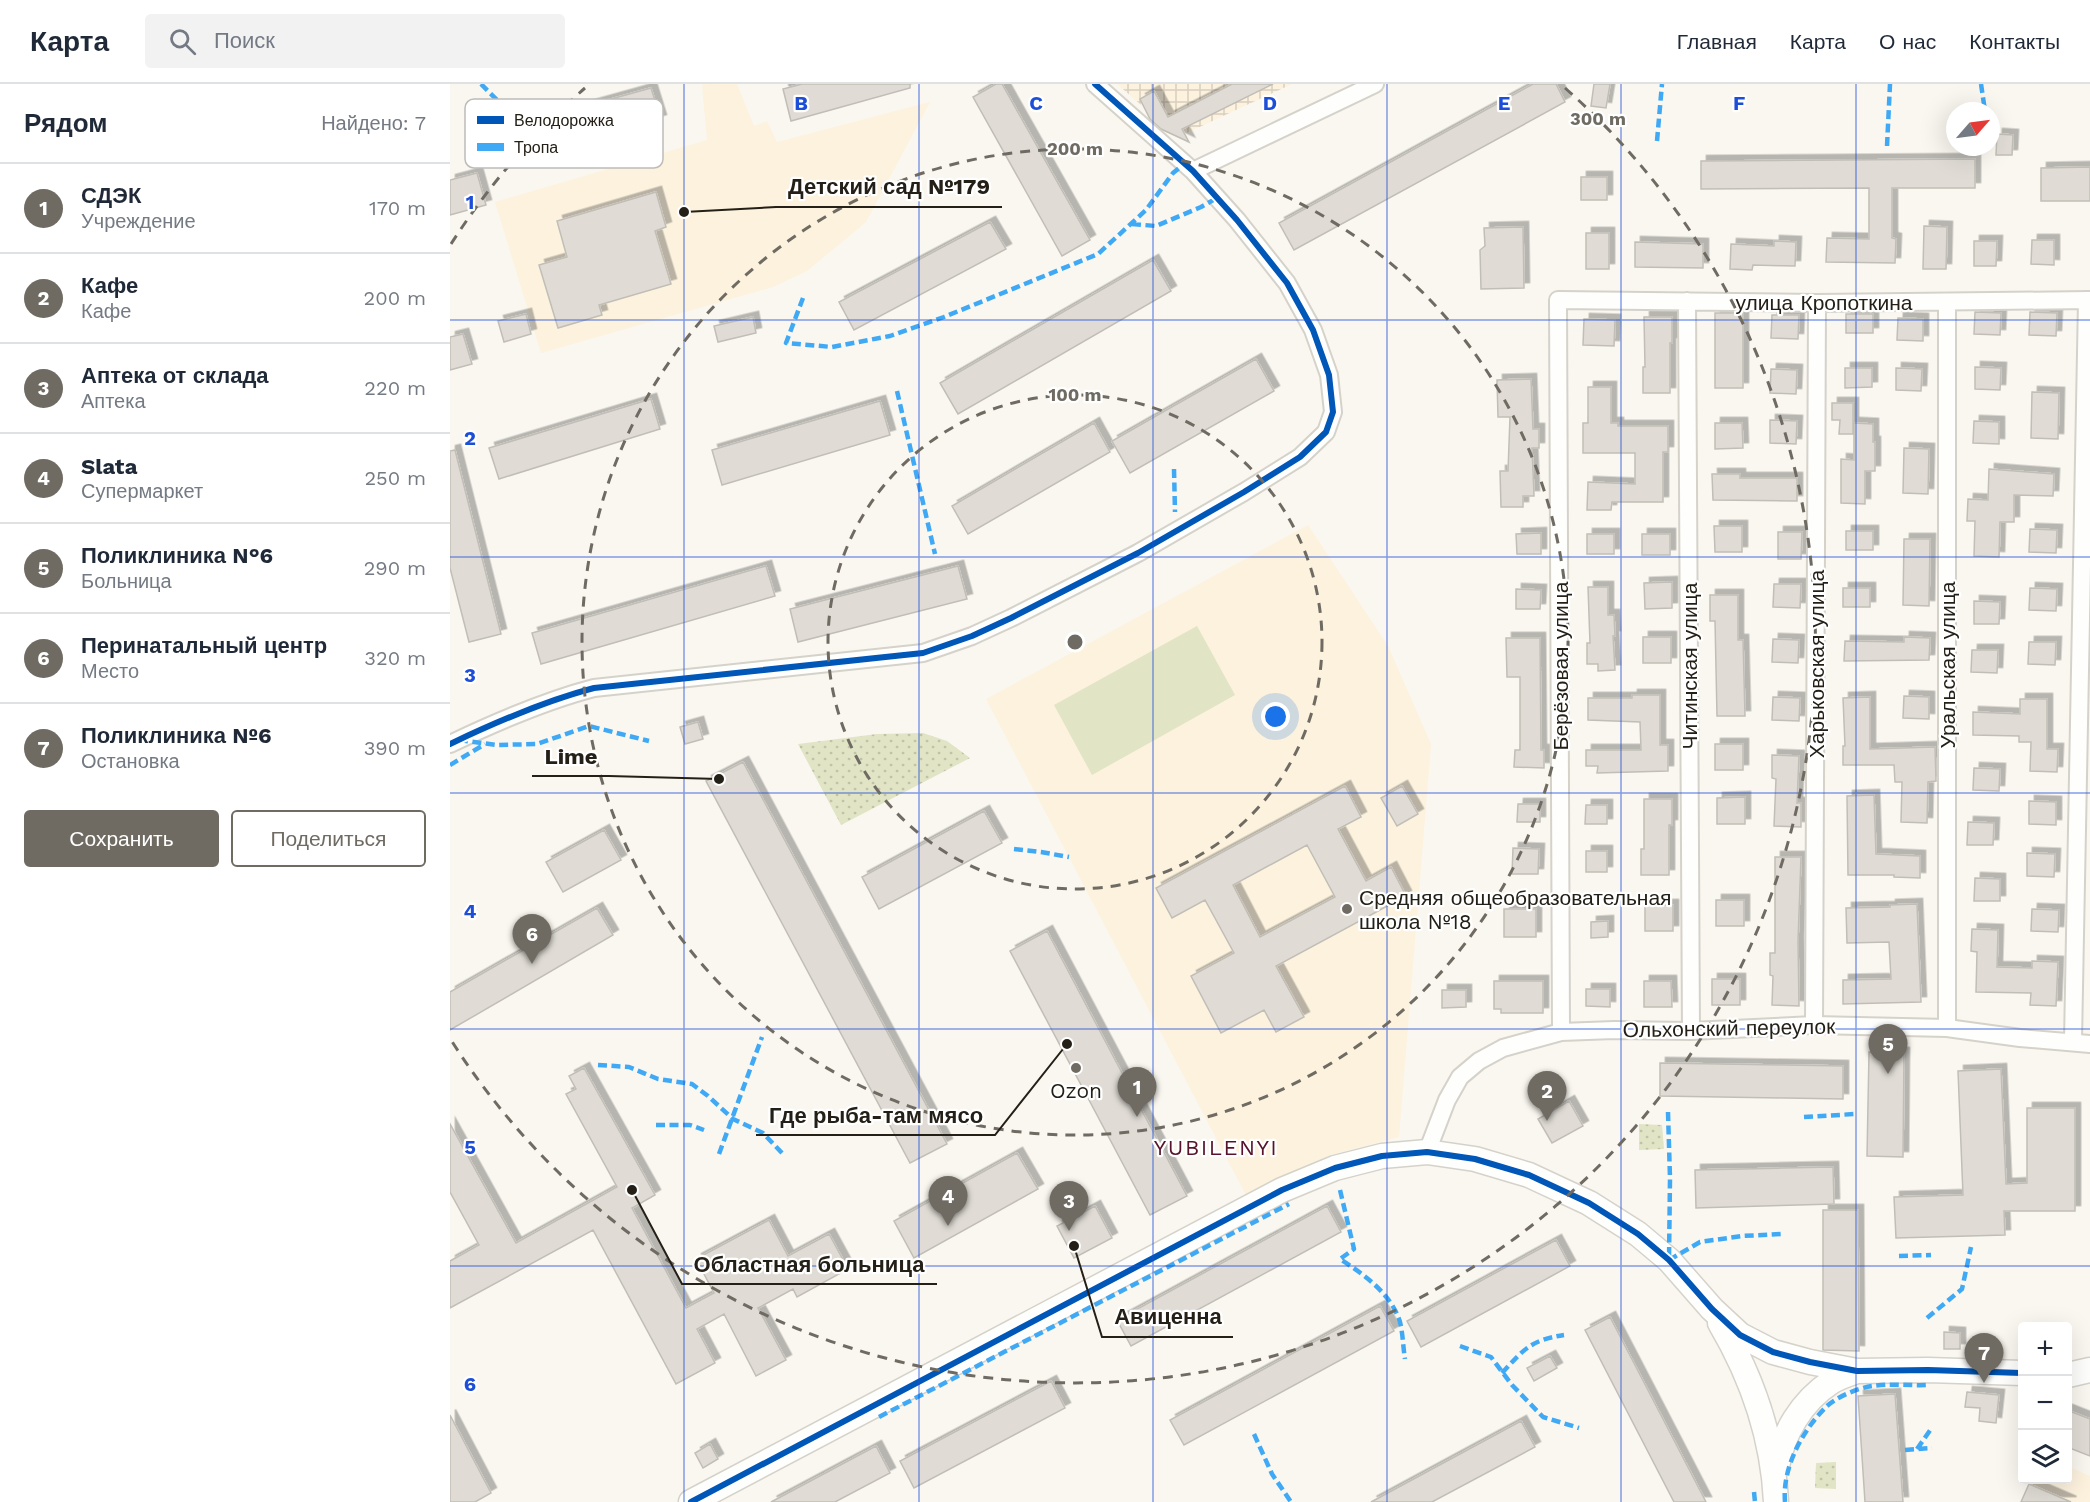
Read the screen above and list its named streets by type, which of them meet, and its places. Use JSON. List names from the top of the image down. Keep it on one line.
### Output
{"streets":{"street":["улица Кропоткина","Харьковская улица","Уральская улица","Берёзовая улица","Читинская улица","Ольхонский переулок"]},"crossings":[["улица Кропоткина","Харьковская улица"],["улица Кропоткина","Уральская улица"],["улица Кропоткина","Берёзовая улица"],["улица Кропоткина","Читинская улица"],["Харьковская улица","Ольхонский переулок"],["Уральская улица","Ольхонский переулок"],["Берёзовая улица","Ольхонский переулок"],["Читинская улица","Ольхонский переулок"]],"districts":["YUBILENYI"],"places":["Детский сад №179","Lime","Средняя общеобразовательная школа №18","Где рыба-там мясо","Ozon","Областная больница","Авиценна"],"legend":["Велодорожка","Тропа"],"north":"top right","page":{"header":"Карта","search":"Поиск","nav":["Главная","Карта","О нас","Контакты"],"heading":["Рядом","Найдено: 7"],"list":[{"mark":"1","name":"СДЭК","note":"Учреждение","value":"170 m"},{"mark":"2","name":"Кафе","note":"Кафе","value":"200 m"},{"mark":"3","name":"Аптека от склада","note":"Аптека","value":"220 m"},{"mark":"4","name":"Slata","note":"Супермаркет","value":"250 m"},{"mark":"5","name":"Поликлиника N°6","note":"Больница","value":"290 m"},{"mark":"6","name":"Перинатальный центр","note":"Место","value":"320 m"},{"mark":"7","name":"Поликлиника №6","note":"Остановка","value":"390 m"}],"buttons":["Сохранить","Поделиться"],"pins":["6","5","1","2","4","3","7"],"map_buttons":["+","−"]},"grid":{"columns":["B","C","D","E","F"],"rows":["1","2","3","4","5","6"]},"rings":["300 m","200 m","100 m"]}
